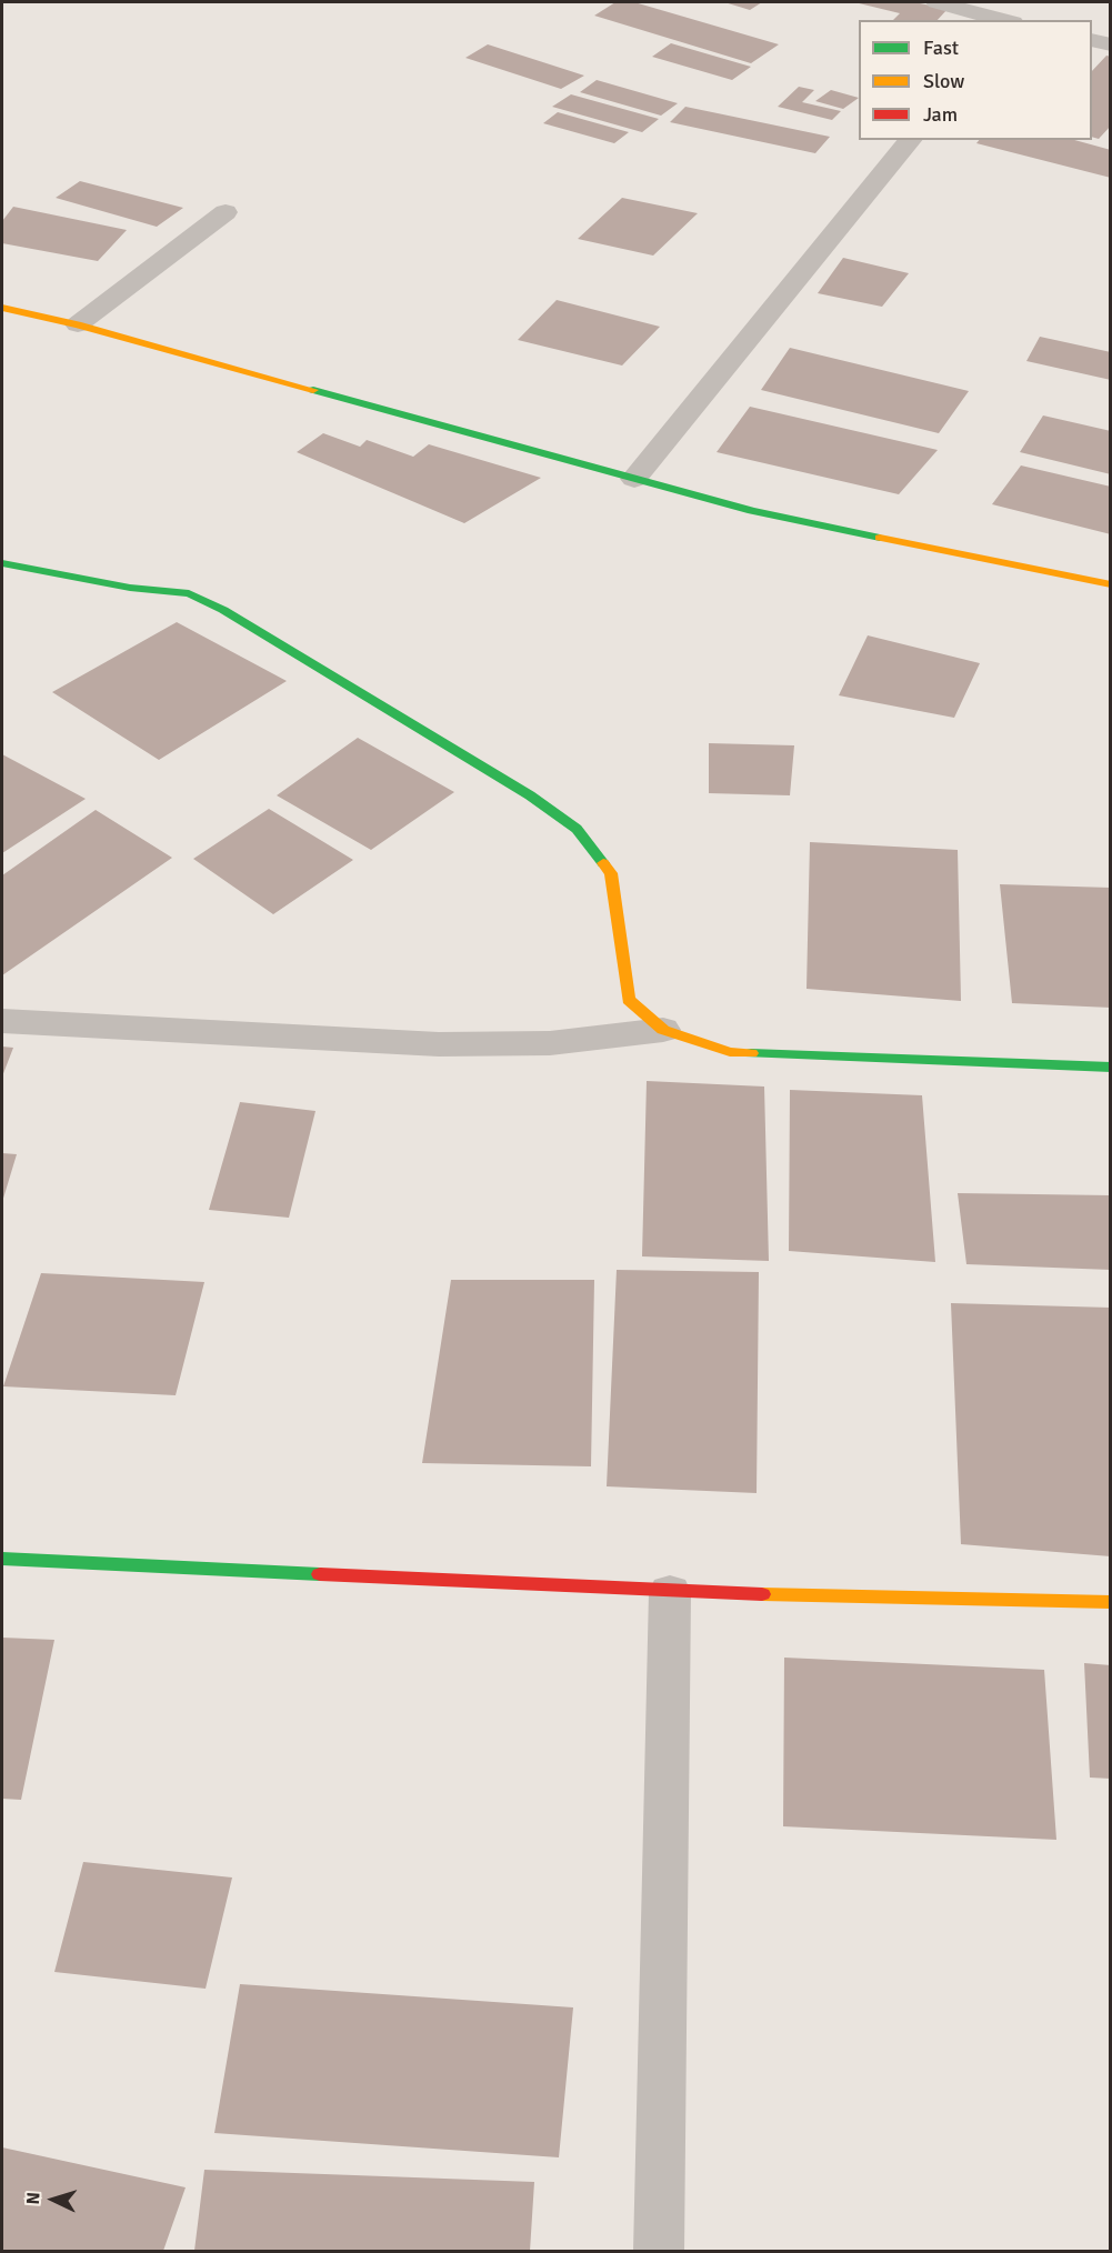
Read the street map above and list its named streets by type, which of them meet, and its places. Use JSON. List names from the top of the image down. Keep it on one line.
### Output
{"legend":["Fast","Slow","Jam"],"north":"left"}
